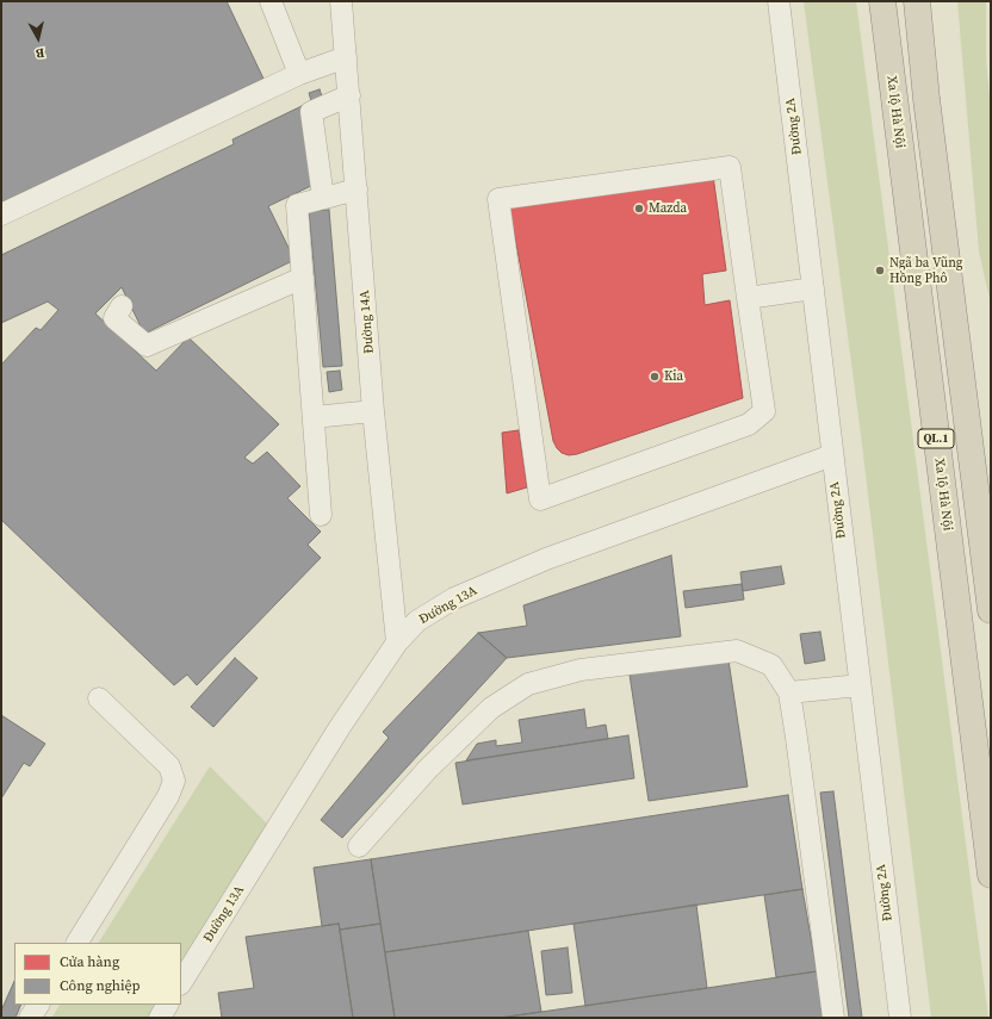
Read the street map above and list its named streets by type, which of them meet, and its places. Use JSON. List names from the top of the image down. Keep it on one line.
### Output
{"streets":{"highway":["Xa lộ Hà Nội","QL.1"],"street":["Đường 2A","Đường 14A","Đường 13A"]},"crossings":[["Đường 2A","Đường 13A"],["Đường 14A","Đường 13A"]],"places":["Mazda","Ngã ba Vũng Hồng Phô","Kia"],"legend":["Cửa hàng","Công nghiệp"],"north":"bottom"}
